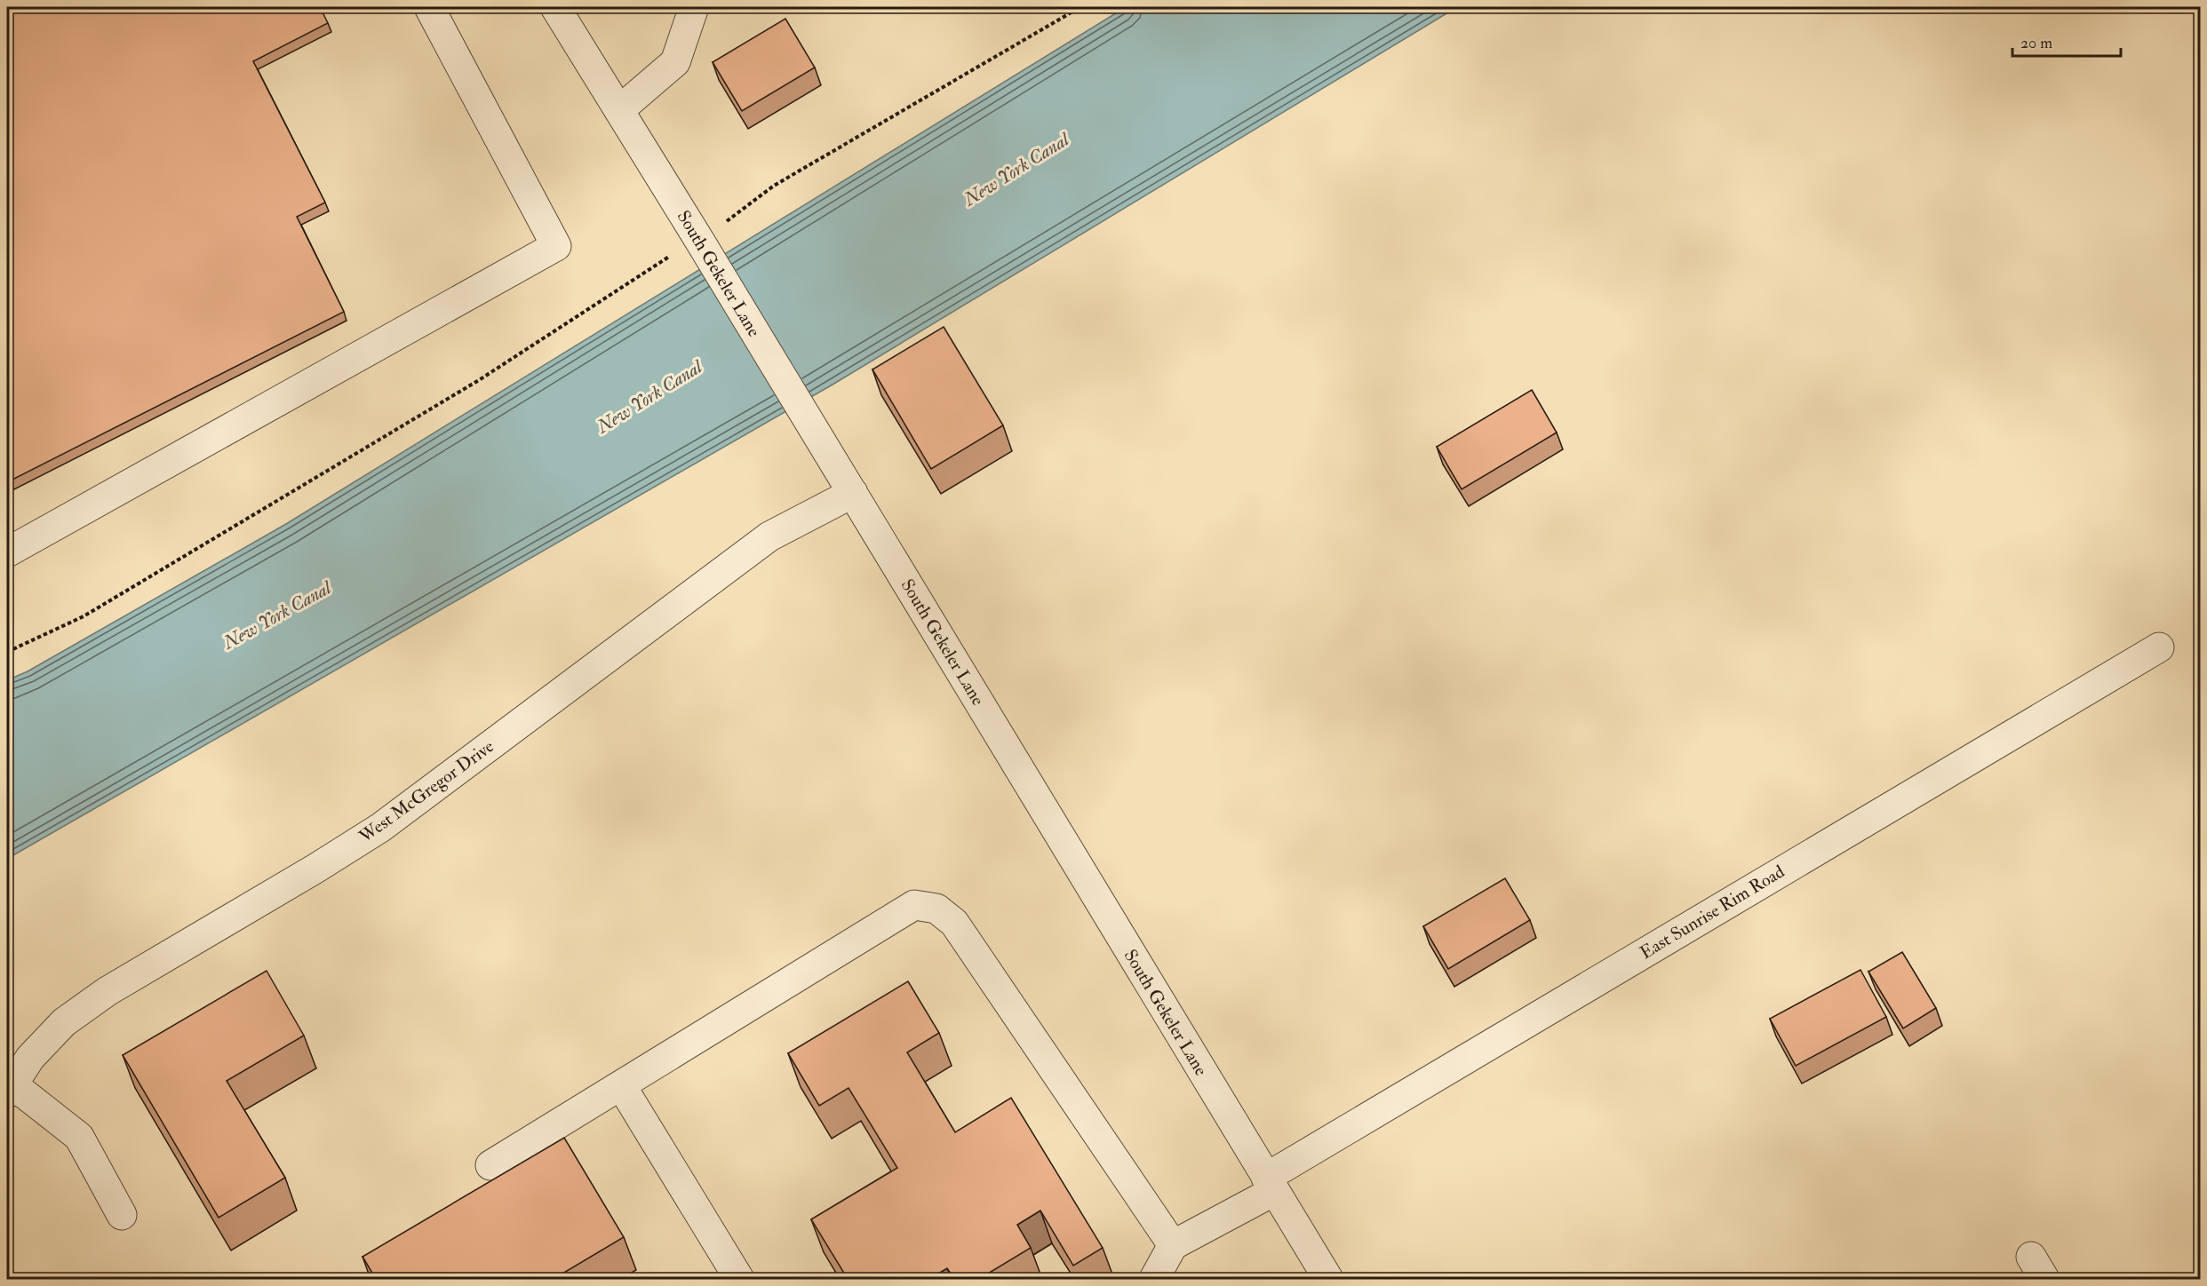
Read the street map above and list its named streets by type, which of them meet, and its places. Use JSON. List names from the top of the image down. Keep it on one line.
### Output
{"streets":{"street":["South Gekeler Lane","West McGregor Drive","East Sunrise Rim Road"]},"crossings":[["South Gekeler Lane","West McGregor Drive"],["South Gekeler Lane","East Sunrise Rim Road"]],"water":["New York Canal"],"scale_bar":"20 m"}
